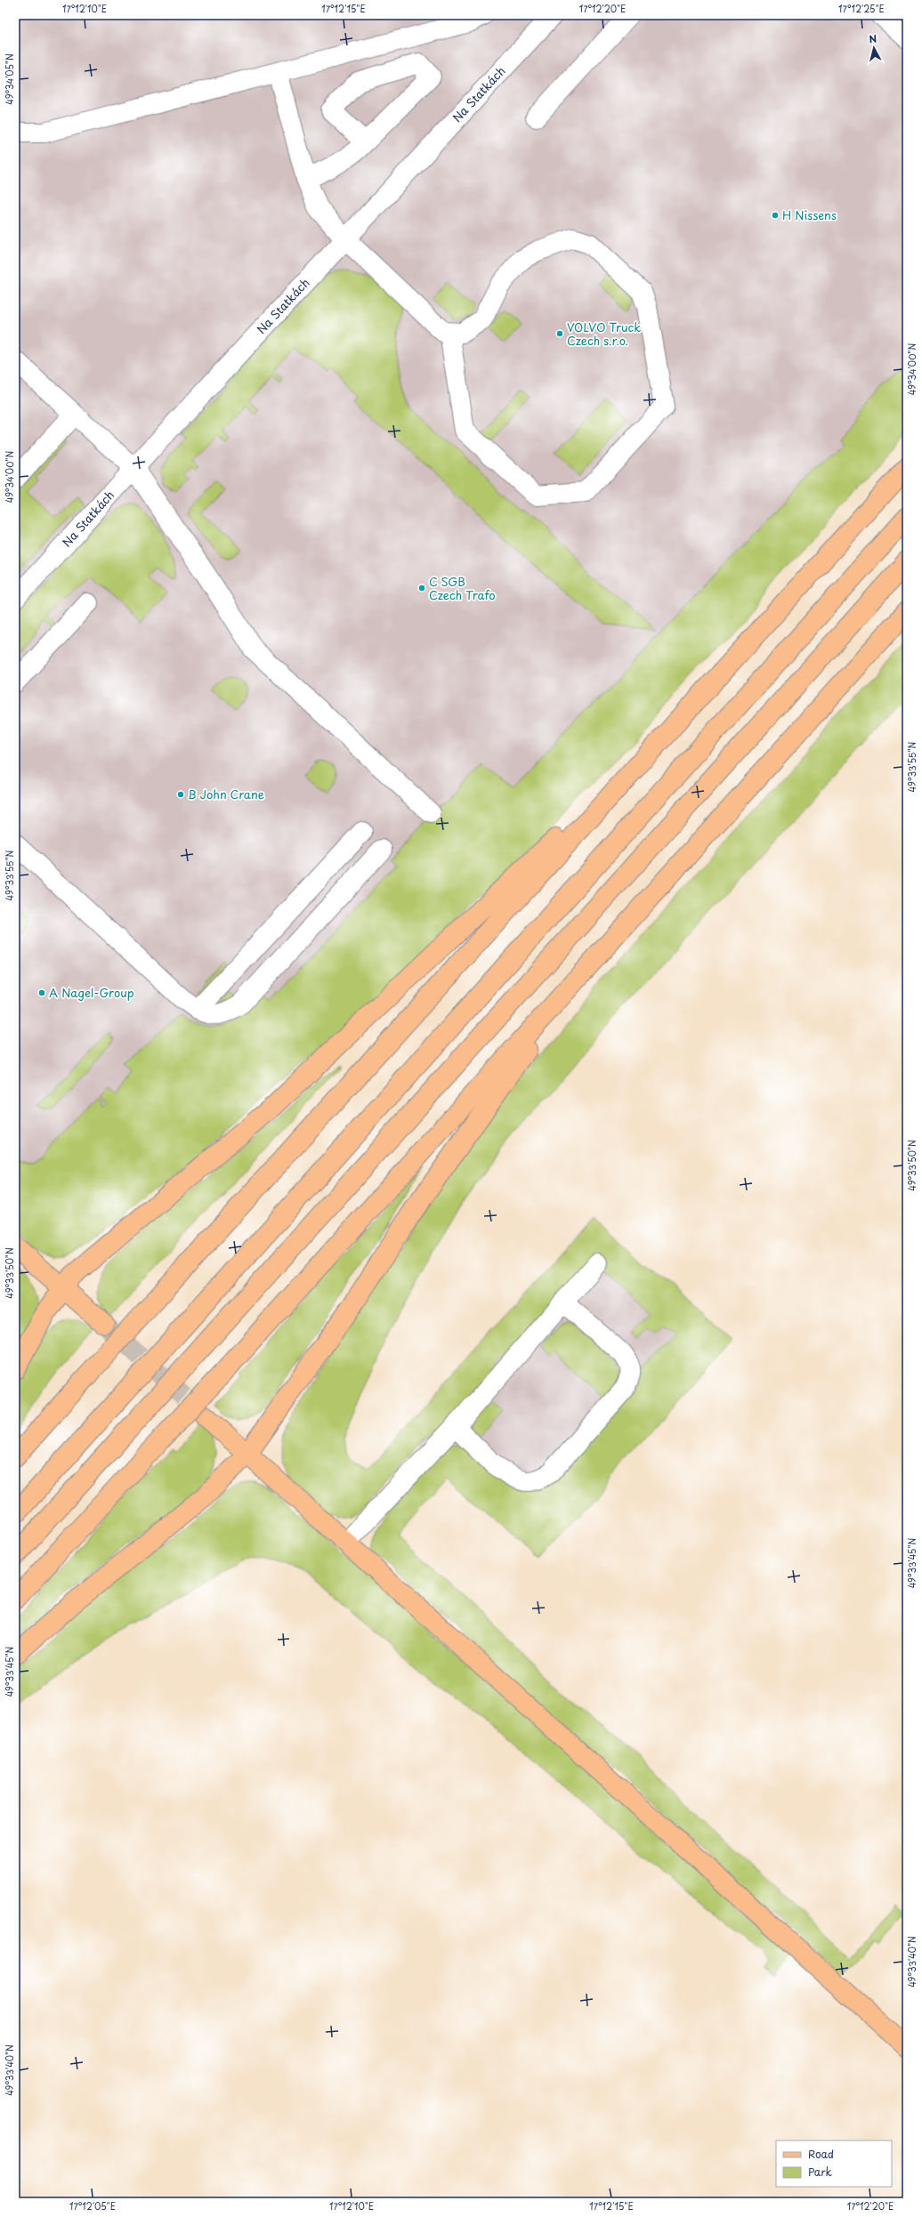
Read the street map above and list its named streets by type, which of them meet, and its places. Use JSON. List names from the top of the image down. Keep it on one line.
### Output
{"streets":{"street":["Na Statkách"]},"places":["H Nissens","VOLVO Truck Czech s.r.o.","C SGB Czech Trafo","B John Crane","A Nagel-Group"],"legend":["Road","Park"],"north":"top","coordinates":["17°12'10\"E","17°12'15\"E","17°12'20\"E","17°12'25\"E","49°34'05\"N","49°34'00\"N","49°33'55\"N","49°33'50\"N","49°33'45\"N","49°33'40\"N","17°12'05\"E"]}
